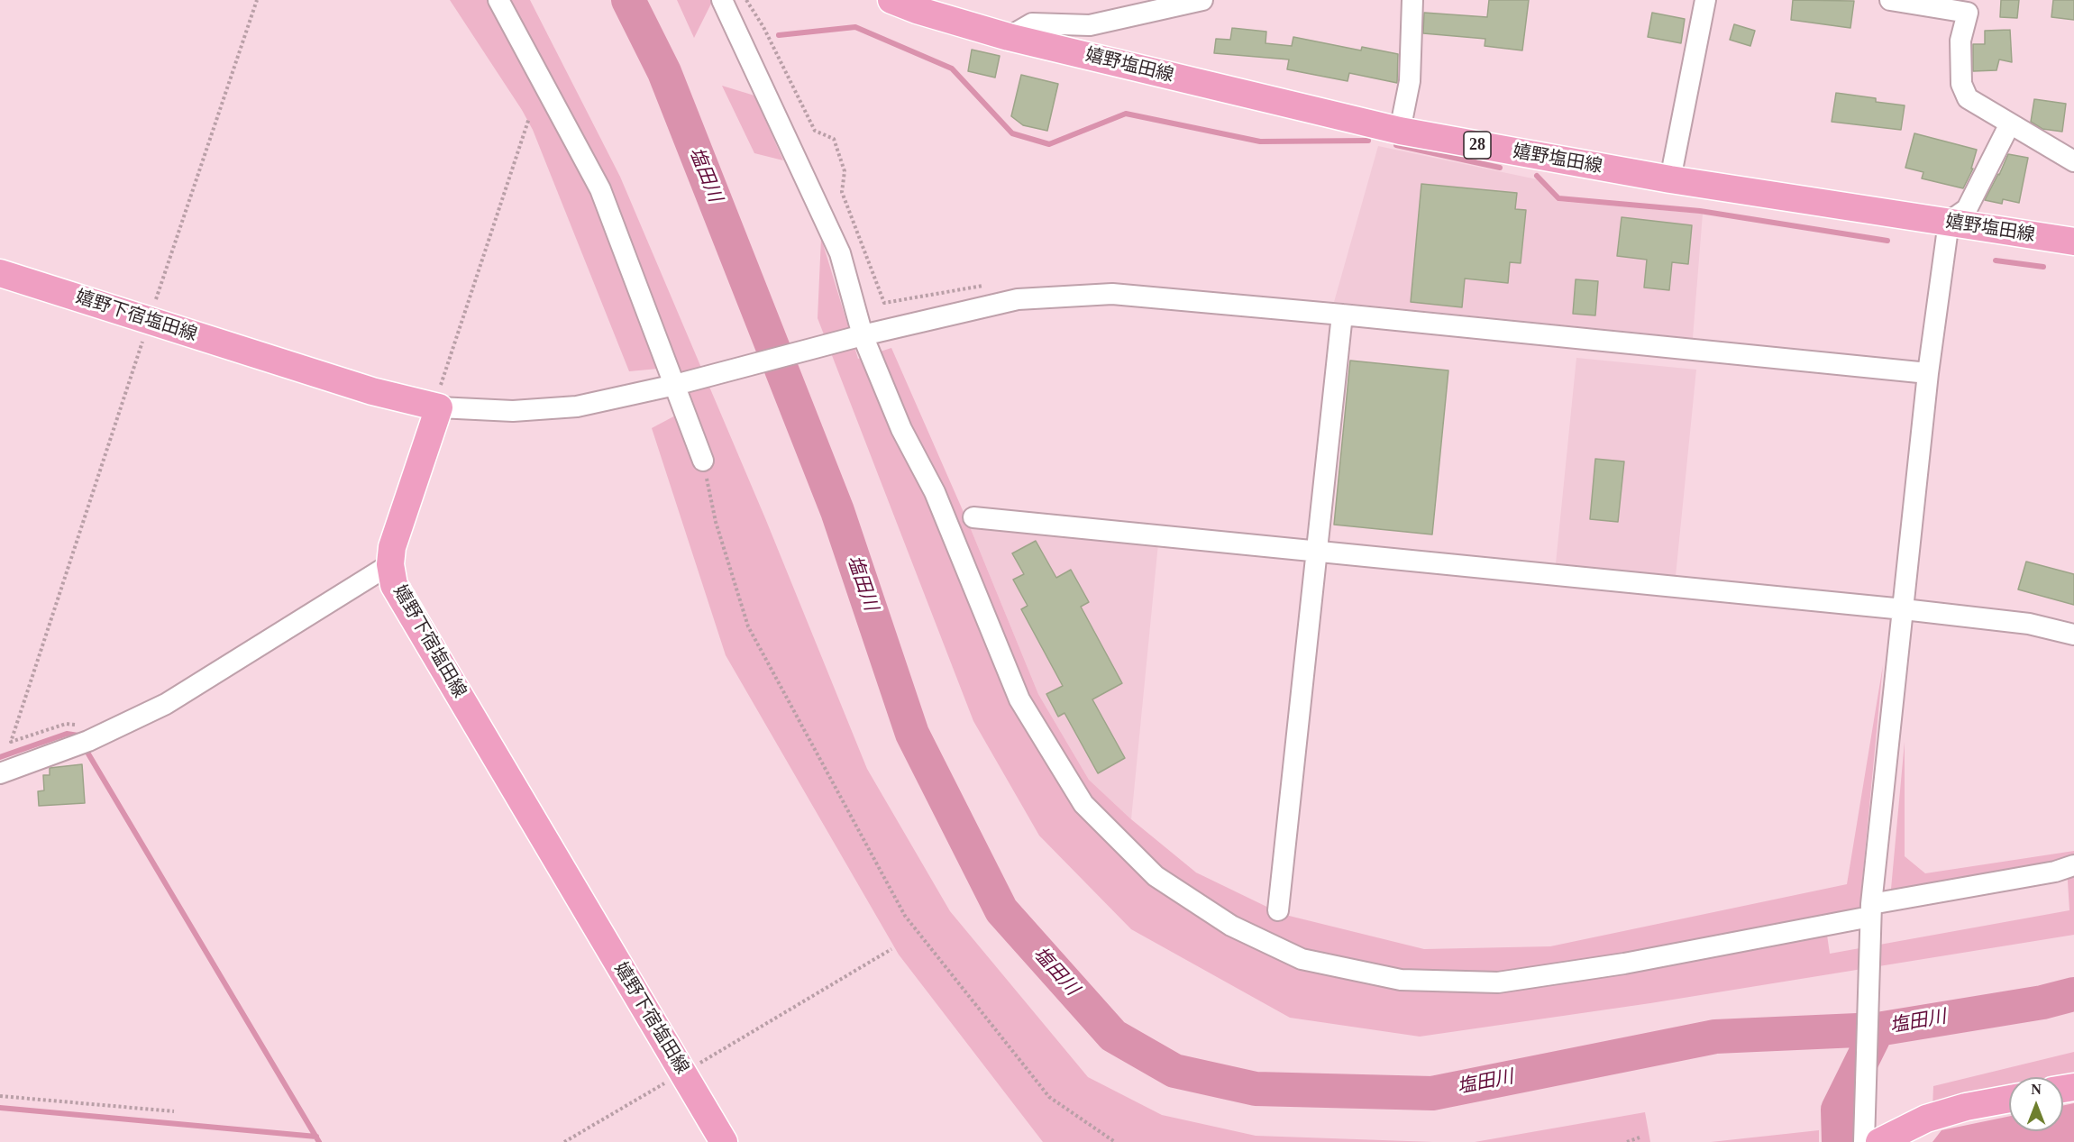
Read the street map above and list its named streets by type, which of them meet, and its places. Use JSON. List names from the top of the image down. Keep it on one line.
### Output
{"streets":{"main road":["嬉野塩田線","28","嬉野下宿塩田線"]},"water":["塩田川"],"north":"top"}
